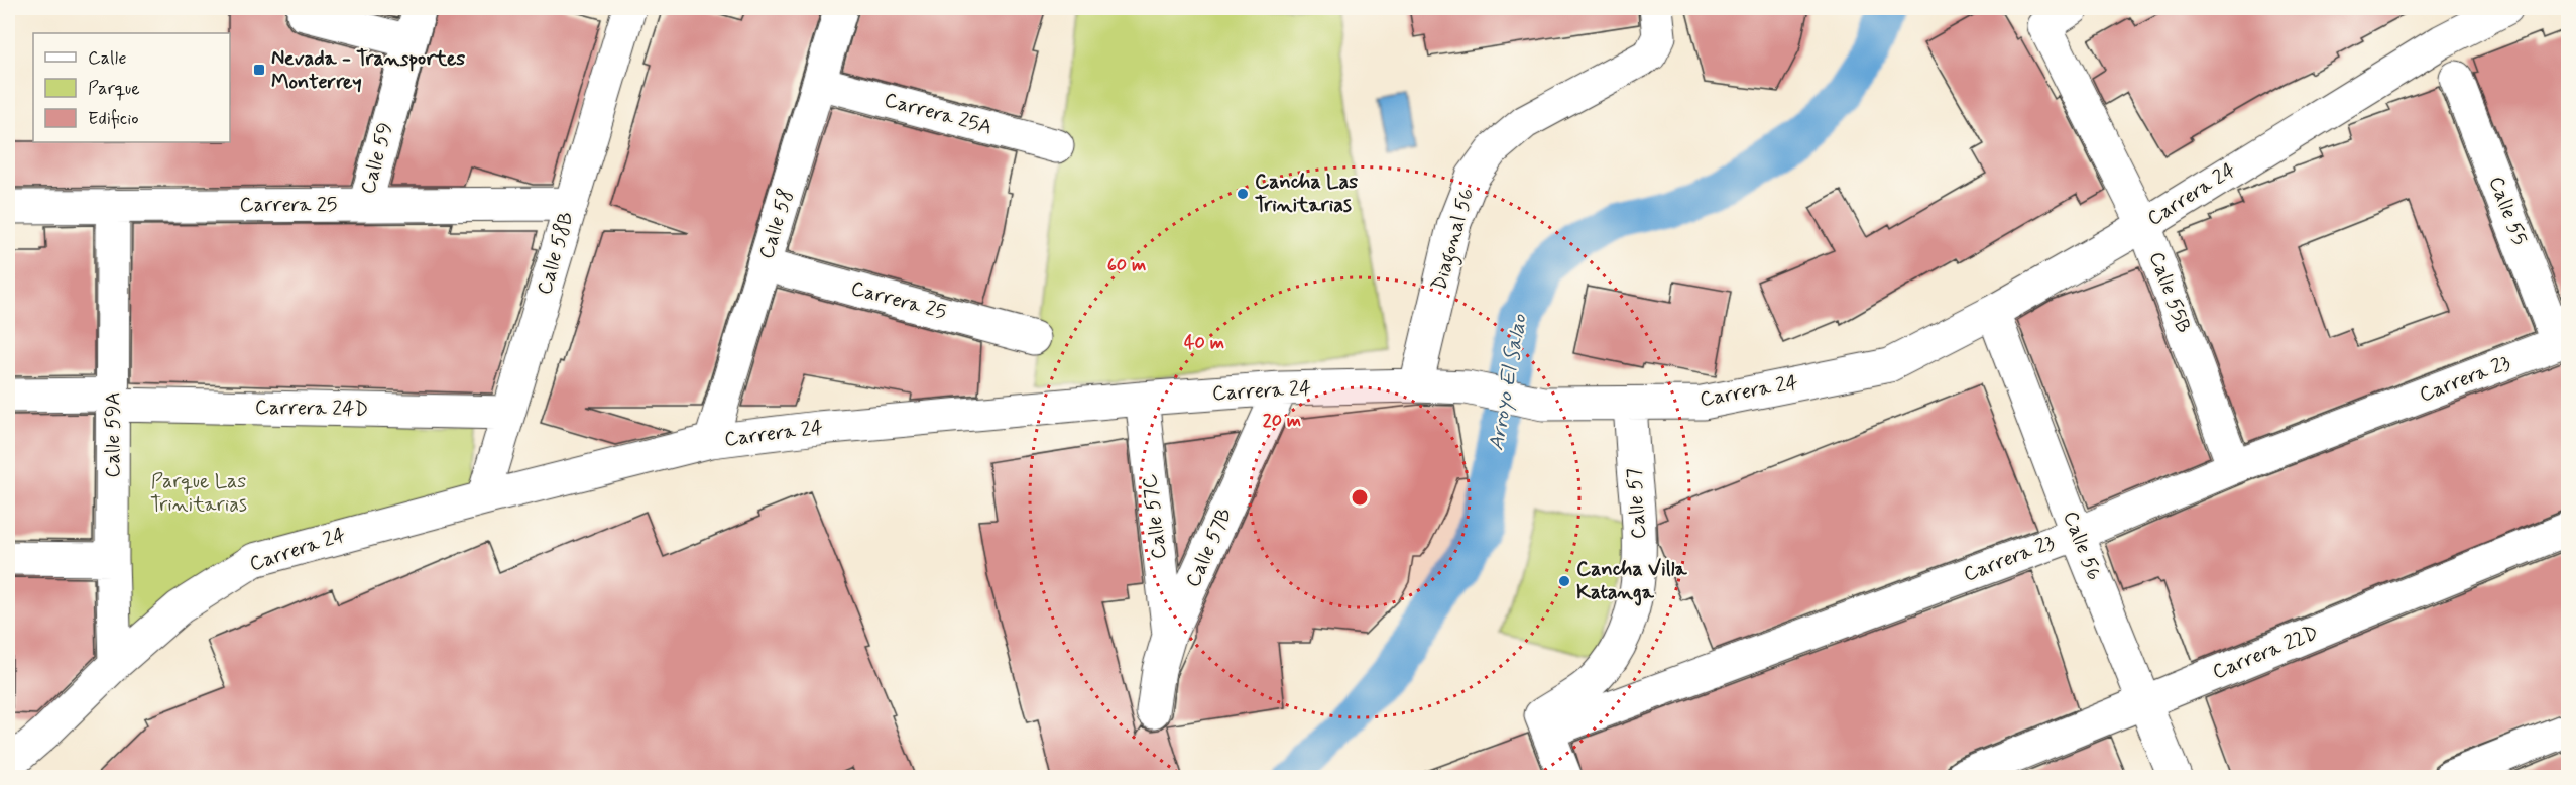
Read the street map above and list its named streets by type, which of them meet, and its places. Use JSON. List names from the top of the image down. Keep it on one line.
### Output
{"streets":{"street":["Carrera 25A","Calle 59","Carrera 24","Carrera 25","Calle 55","Calle 58","Diagonal 56","Calle 58B","Calle 55B","Carrera 23","Carrera 24D","Calle 59A","Calle 57","Calle 57C","Calle 56","Calle 57B","Carrera 22D"]},"crossings":[["Carrera 25A","Calle 58"],["Calle 59","Carrera 25"],["Carrera 24","Calle 58"],["Carrera 24","Diagonal 56"],["Carrera 24","Calle 58B"],["Carrera 24","Calle 55B"],["Carrera 24","Calle 59A"],["Carrera 24","Calle 57"],["Carrera 24","Calle 57C"],["Carrera 24","Calle 56"],["Carrera 24","Calle 57B"],["Carrera 25","Calle 58"],["Carrera 25","Calle 58B"],["Carrera 25","Calle 59A"],["Calle 55","Carrera 23"],["Calle 58B","Carrera 24D"],["Calle 55B","Carrera 23"],["Carrera 23","Calle 57"],["Carrera 23","Calle 56"],["Carrera 24D","Calle 59A"],["Calle 57C","Calle 57B"],["Calle 56","Carrera 22D"]],"water":["Arroyo El Salao"],"parks":["Parque Las Trinitarias"],"places":{"transit":["Nevada - Transportes Monterrey"],"other":["Cancha Las Trinitarias","Cancha Villa Katanga"]},"legend":["Calle","Parque","Edificio"],"rings":["60 m","40 m","20 m"]}
